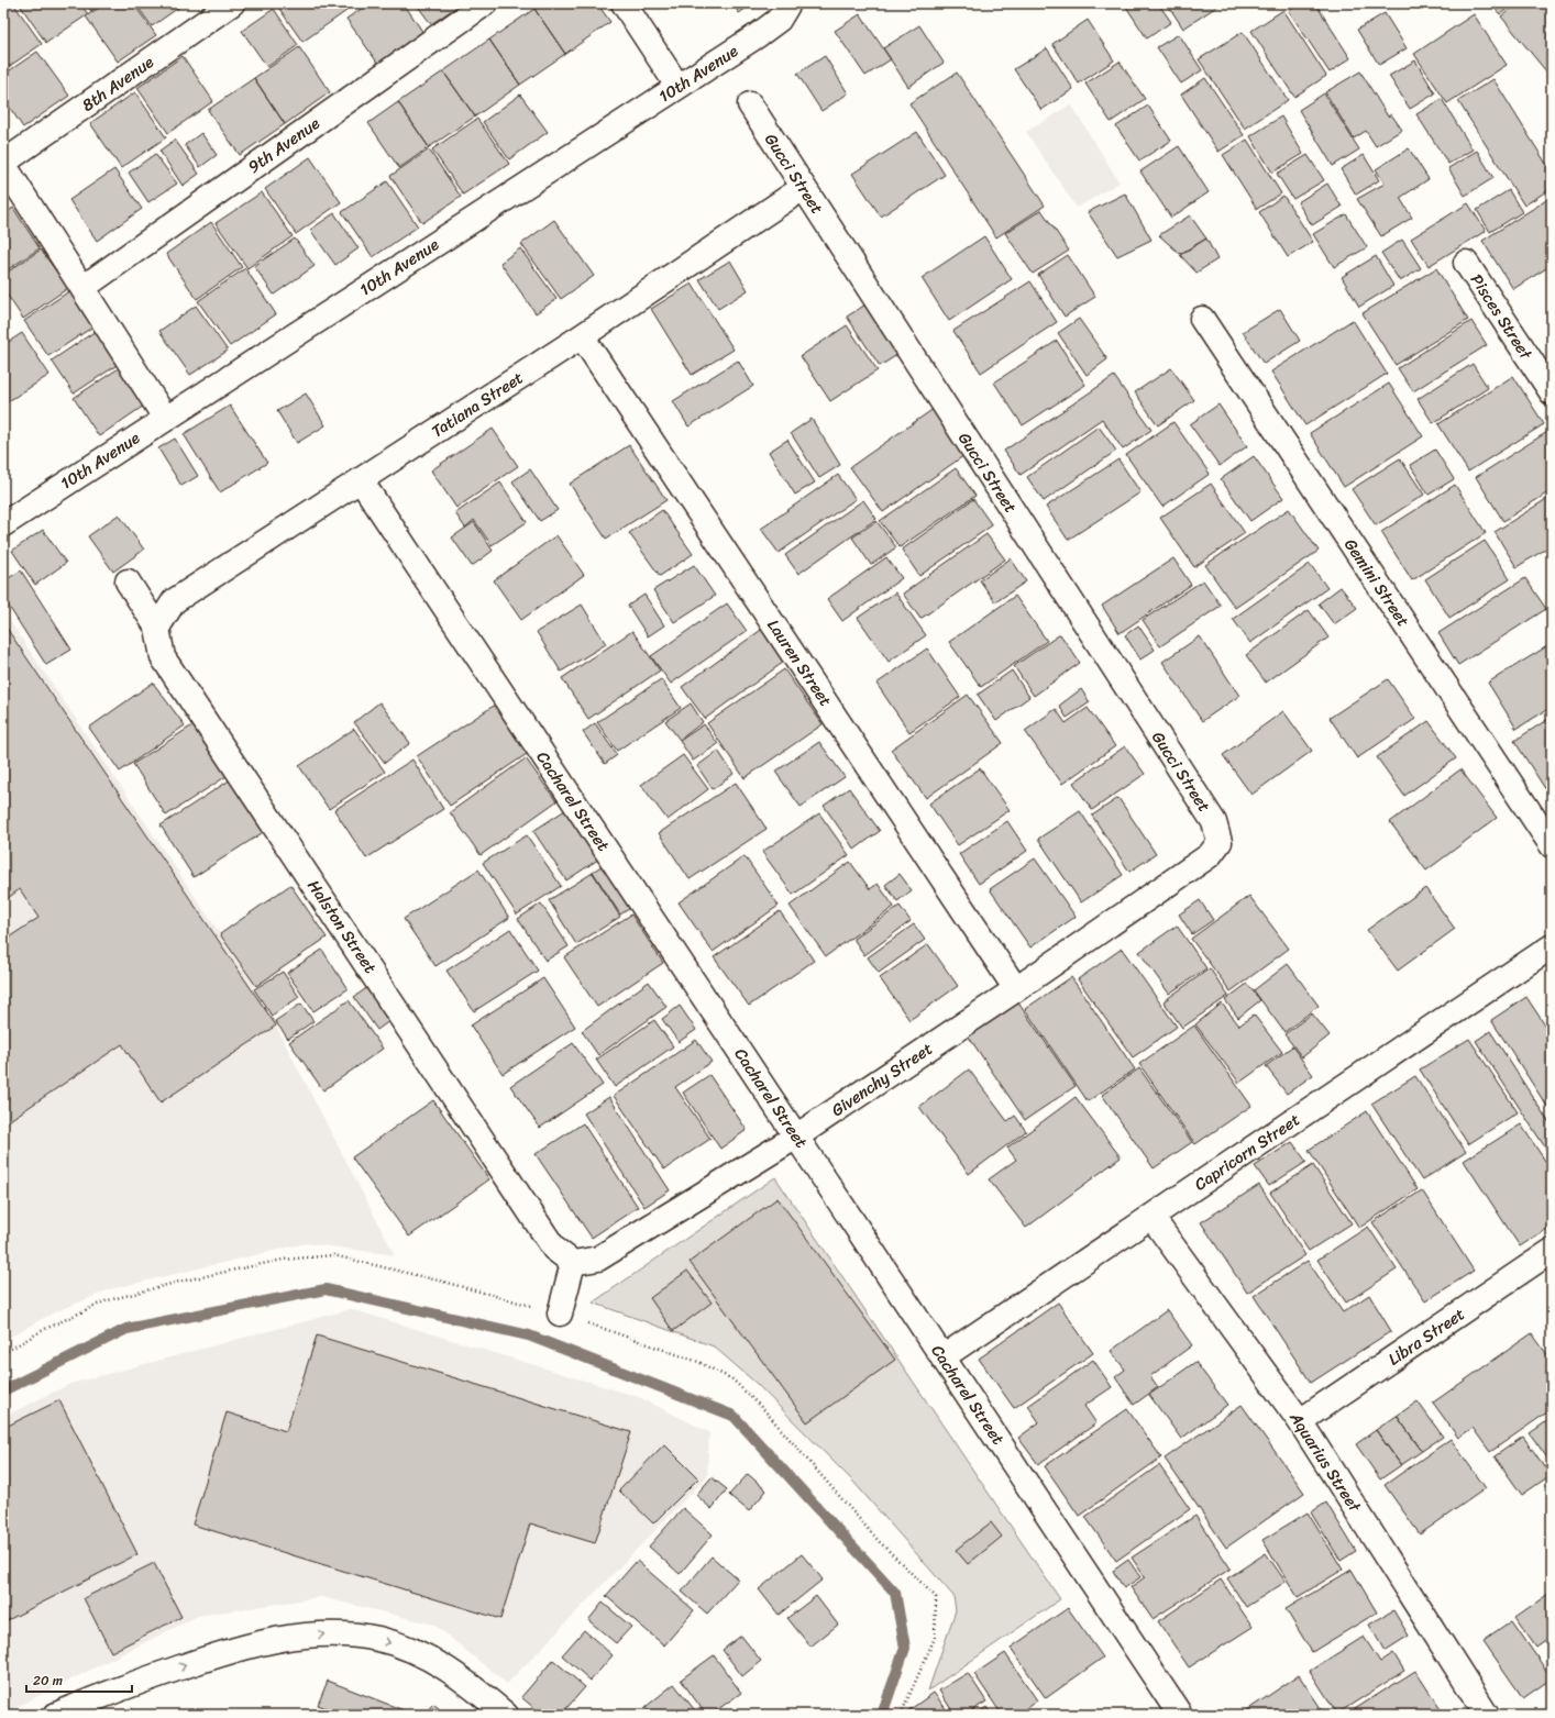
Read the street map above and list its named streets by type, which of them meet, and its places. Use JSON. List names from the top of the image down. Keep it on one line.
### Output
{"streets":{"street":["10th Avenue","8th Avenue","9th Avenue","Gucci Street","Pisces Street","Tatiana Street","Gemini Street","Lauren Street","Cacharel Street","Halston Street","Givenchy Street","Capricorn Street","Libra Street","Aquarius Street"]},"crossings":[["Gucci Street","Tatiana Street"],["Gucci Street","Givenchy Street"],["Tatiana Street","Lauren Street"],["Tatiana Street","Cacharel Street"],["Tatiana Street","Halston Street"],["Lauren Street","Givenchy Street"],["Cacharel Street","Givenchy Street"],["Cacharel Street","Capricorn Street"],["Halston Street","Givenchy Street"],["Capricorn Street","Aquarius Street"],["Libra Street","Aquarius Street"]],"scale_bar":"20 m"}
